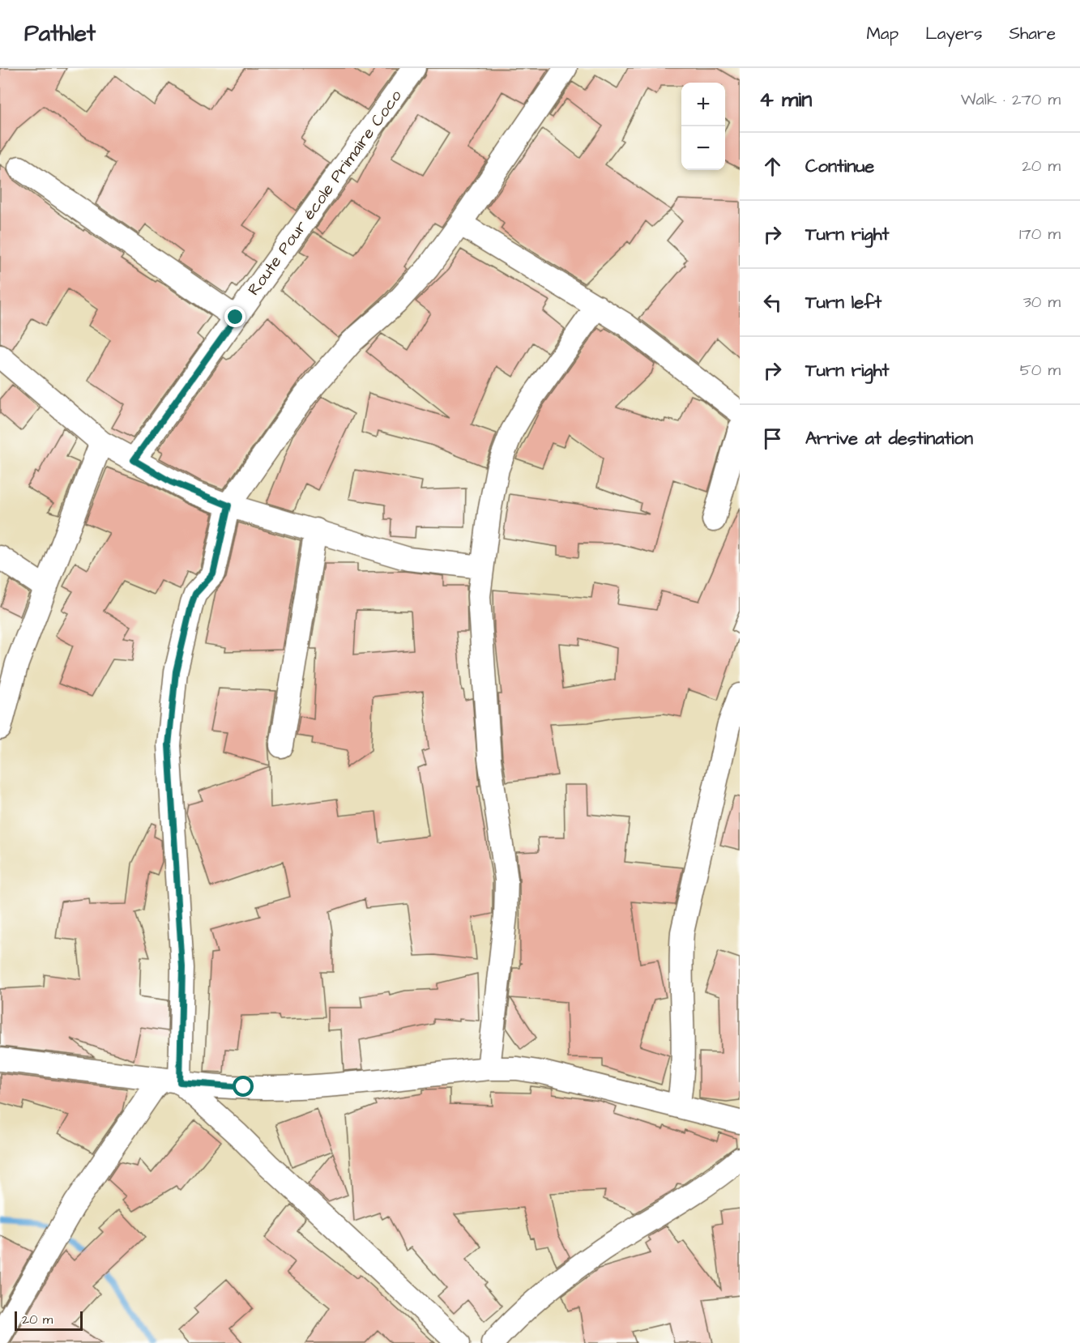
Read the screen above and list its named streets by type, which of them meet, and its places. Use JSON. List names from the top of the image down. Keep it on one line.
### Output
{"streets":{"street":["Route Pour école Primaire Coco"]},"scale_bar":"20 m","page":{"header":"Pathlet","nav":["Map","Layers","Share"],"heading":["4 min","Walk · 270 m"],"map_buttons":["+","−"],"list":[["Continue","20 m"],["Turn right","170 m"],["Turn left","30 m"],["Turn right","50 m"],"Arrive at destination"],"scale":"20 m"}}
